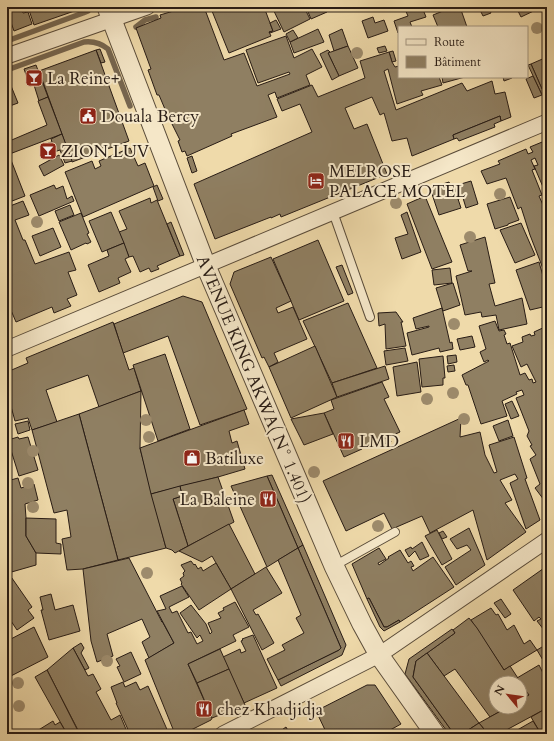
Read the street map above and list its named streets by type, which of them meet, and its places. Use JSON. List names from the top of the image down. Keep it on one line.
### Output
{"streets":{"street":["AVENUE KING AKWA( N° 1.401)"]},"places":{"bar":["La Reine+","ZION LUV"],"public building":["Douala Bercy"],"hotel":["MELROSE PALACE MOTEL"],"restaurant":["LMD","La Baleine","chez Khadjidja"],"shop":["Batiluxe"]},"legend":["Route","Bâtiment"],"north":"top left"}
